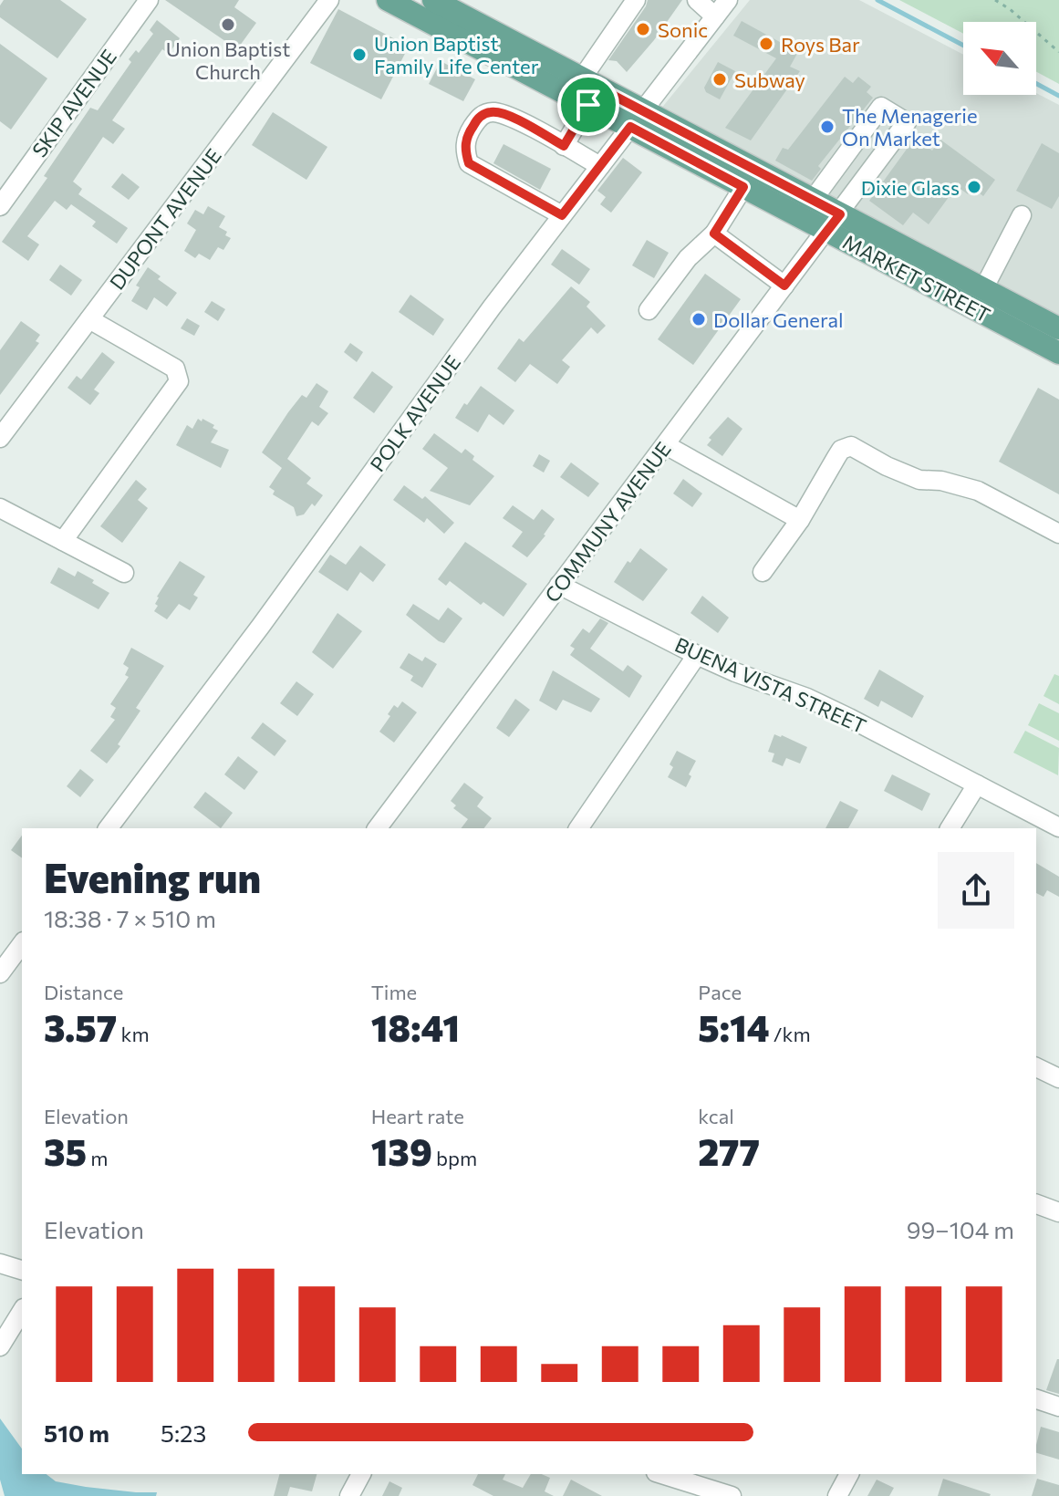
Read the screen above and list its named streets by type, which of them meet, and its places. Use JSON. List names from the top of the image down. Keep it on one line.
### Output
{"streets":{"main road":["MARKET STREET"],"street":["SKIP AVENUE","DUPONT AVENUE","POLK AVENUE","COMMUNY AVENUE","BUENA VISTA STREET"]},"crossings":[["MARKET STREET","POLK AVENUE"],["MARKET STREET","COMMUNY AVENUE"],["COMMUNY AVENUE","BUENA VISTA STREET"]],"places":["Union Baptist Church","Sonic","Roys Bar","Union Baptist Family Life Center","Subway","The Menagerie On Market","Dixie Glass","Dollar General"],"north":"top left","page":{"heading":["Evening run","18:38 · 7 × 510 m"],"stats":[["Distance","3.57 km"],["Time","18:41"],["Pace","5:14 /km"],["Elevation","35 m"],["Heart rate","139 bpm"],["kcal","277"]],"chart":["Elevation","99–104 m"],"list":[{"name":"510 m","note":"5:23"}]}}
